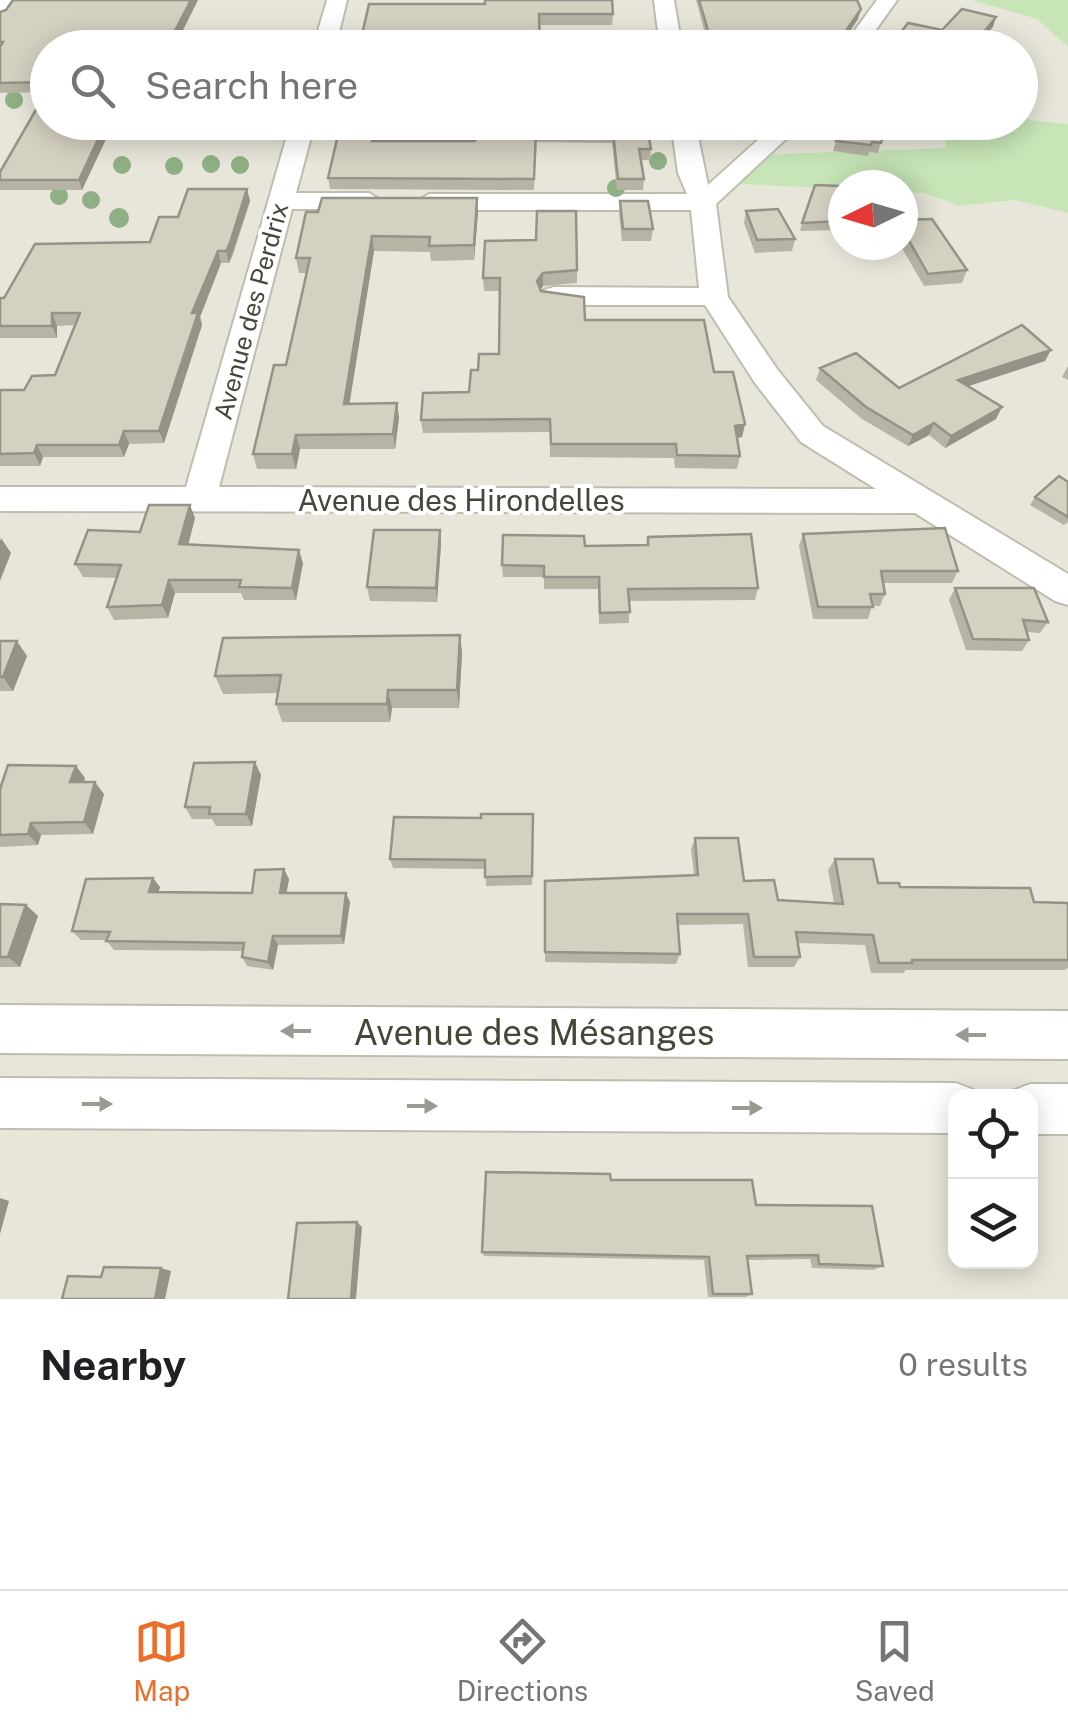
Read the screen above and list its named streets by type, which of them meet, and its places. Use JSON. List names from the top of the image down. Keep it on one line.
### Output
{"streets":{"street":["Avenue des Perdrix","Avenue des Hirondelles","Avenue des Mésanges"]},"crossings":[["Avenue des Perdrix","Avenue des Hirondelles"]],"north":"left","page":{"search":"Search here","heading":["Nearby","0 results"],"nav":["Map","Directions","Saved"]}}
